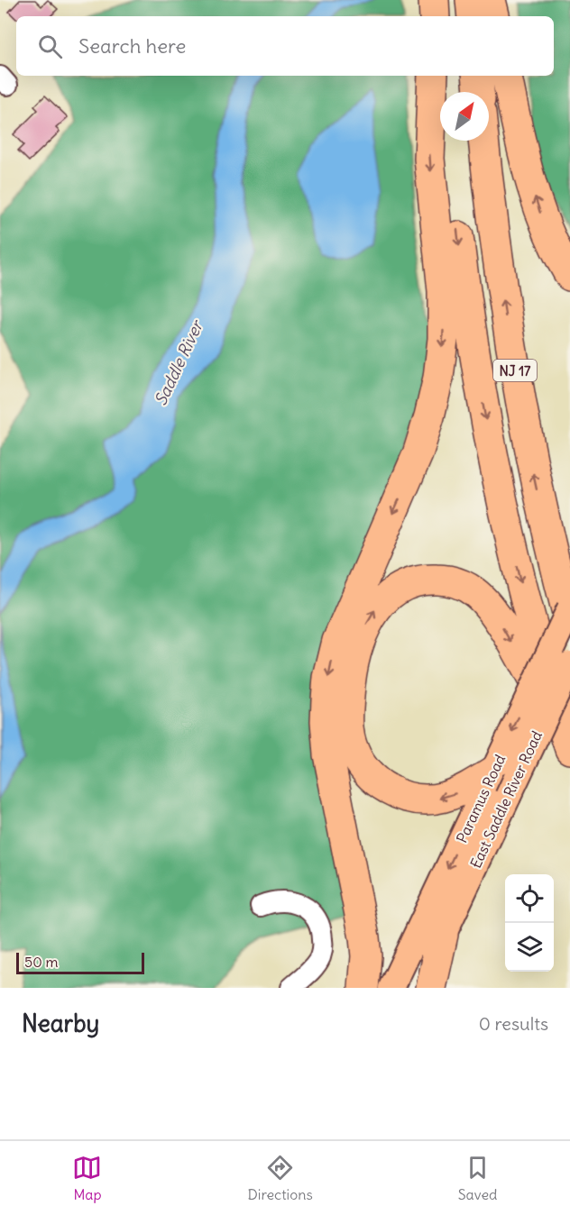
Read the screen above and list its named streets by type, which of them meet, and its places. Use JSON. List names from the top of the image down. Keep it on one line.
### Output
{"streets":{"highway":["NJ 17"],"main road":["Paramus Road","East Saddle River Road"]},"one_way":["Paramus Road"],"water":["Saddle River"],"scale_bar":"50 m","north":"top right","page":{"search":"Search here","scale":"50 m","heading":["Nearby","0 results"],"nav":["Map","Directions","Saved"]}}
